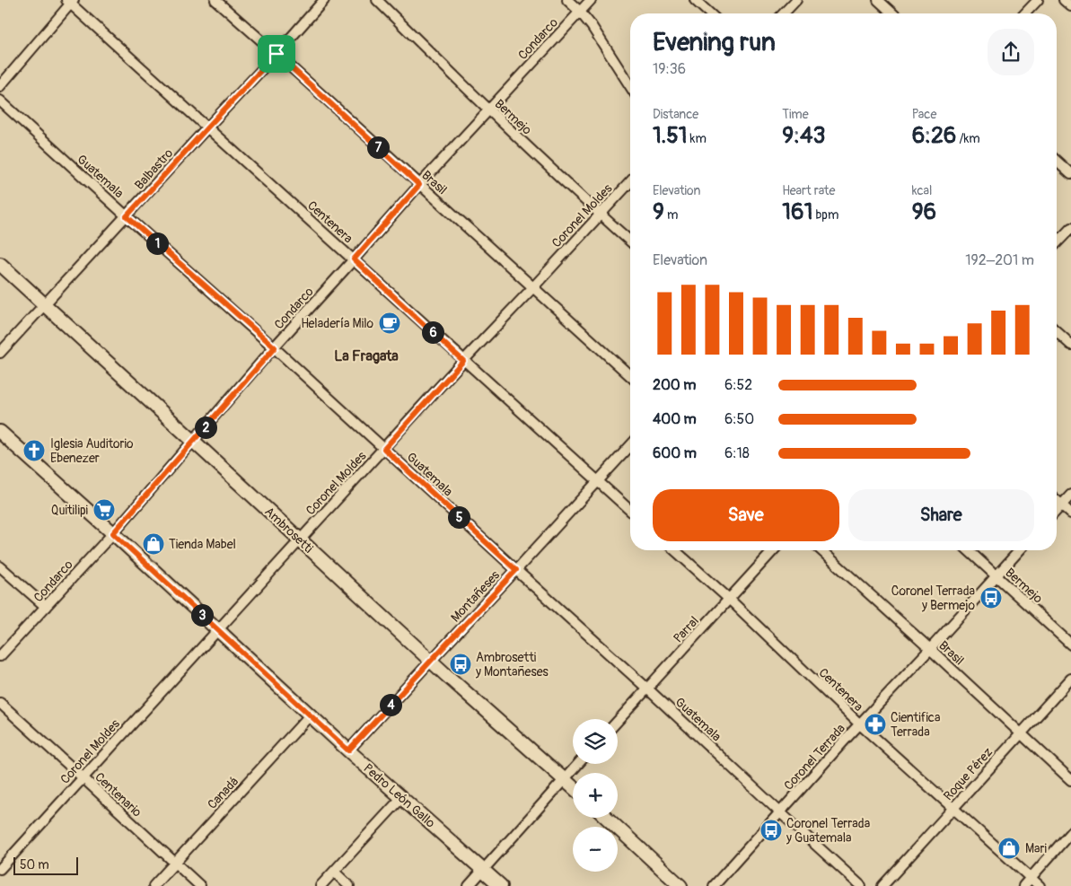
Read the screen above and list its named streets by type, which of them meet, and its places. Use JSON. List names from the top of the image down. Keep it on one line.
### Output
{"streets":{"street":["Condarco","Bermejo","Balbastro","Guatemala","Brasil","Coronel Moldes","Centenera","Ambrosetti","Montañeses","Parral","Coronel Terrada","Roque Pérez","Canadá","Centenario","Pedro León Gallo"]},"crossings":[["Condarco","Bermejo"],["Condarco","Guatemala"],["Condarco","Brasil"],["Condarco","Centenera"],["Condarco","Ambrosetti"],["Condarco","Pedro León Gallo"],["Bermejo","Coronel Moldes"],["Bermejo","Coronel Terrada"],["Balbastro","Guatemala"],["Balbastro","Brasil"],["Balbastro","Centenera"],["Balbastro","Ambrosetti"],["Guatemala","Coronel Moldes"],["Guatemala","Montañeses"],["Guatemala","Parral"],["Guatemala","Coronel Terrada"],["Brasil","Coronel Moldes"],["Brasil","Coronel Terrada"],["Brasil","Roque Pérez"],["Coronel Moldes","Centenera"],["Coronel Moldes","Ambrosetti"],["Coronel Moldes","Centenario"],["Coronel Moldes","Pedro León Gallo"],["Centenera","Montañeses"],["Centenera","Parral"],["Centenera","Coronel Terrada"],["Centenera","Roque Pérez"],["Ambrosetti","Montañeses"],["Montañeses","Pedro León Gallo"],["Canadá","Centenario"],["Canadá","Pedro León Gallo"]],"districts":["La Fragata"],"places":{"cafe":["Heladería Milo"],"church":["Iglesia Auditorio Ebenezer"],"supermarket":["Quitilipi"],"shop":["Tienda Mabel","Mari"],"bus stop":["Coronel Terrada y Bermejo","Ambrosetti y Montañeses","Coronel Terrada y Guatemala"],"pharmacy":["Cientifica Terrada"]},"scale_bar":"50 m","page":{"heading":["Evening run","19:36"],"stats":[["Distance","1.51 km"],["Time","9:43"],["Pace","6:26 /km"],["Elevation","9 m"],["Heart rate","161 bpm"],["kcal","96"]],"pins":["7","1","6","2","5","3","4"],"chart":["Elevation","192–201 m"],"list":[{"name":"200 m","note":"6:52"},{"name":"400 m","note":"6:50"},{"name":"600 m","note":"6:18"}],"buttons":["Save","Share"],"map_buttons":["+","−"],"scale":"50 m"}}
